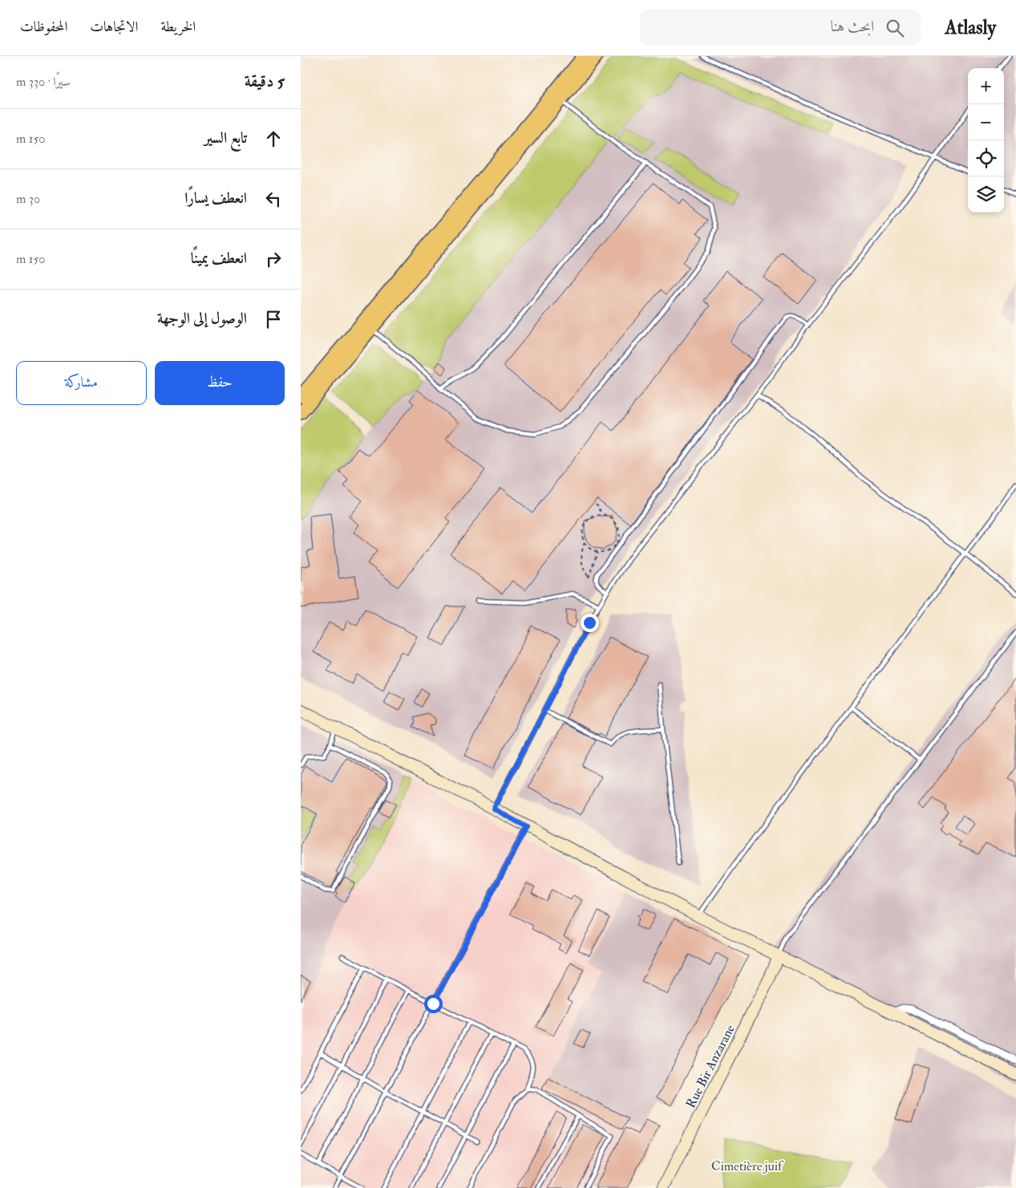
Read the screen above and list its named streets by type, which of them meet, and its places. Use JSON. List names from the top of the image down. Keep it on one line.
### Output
{"streets":{"street":["Rue Bir Anzarane"]},"parks":["Cimetière juif"],"page":{"header":"Atlasly","search":"ابحث هنا","nav":["الخريطة","الاتجاهات","المحفوظات"],"heading":["5 دقيقة","سيرًا · 330 m"],"map_buttons":["+","−"],"list":[["تابع السير","150 m"],["انعطف يسارًا","30 m"],["انعطف يمينًا","150 m"],"الوصول إلى الوجهة"],"buttons":["حفظ","مشاركة"]}}
